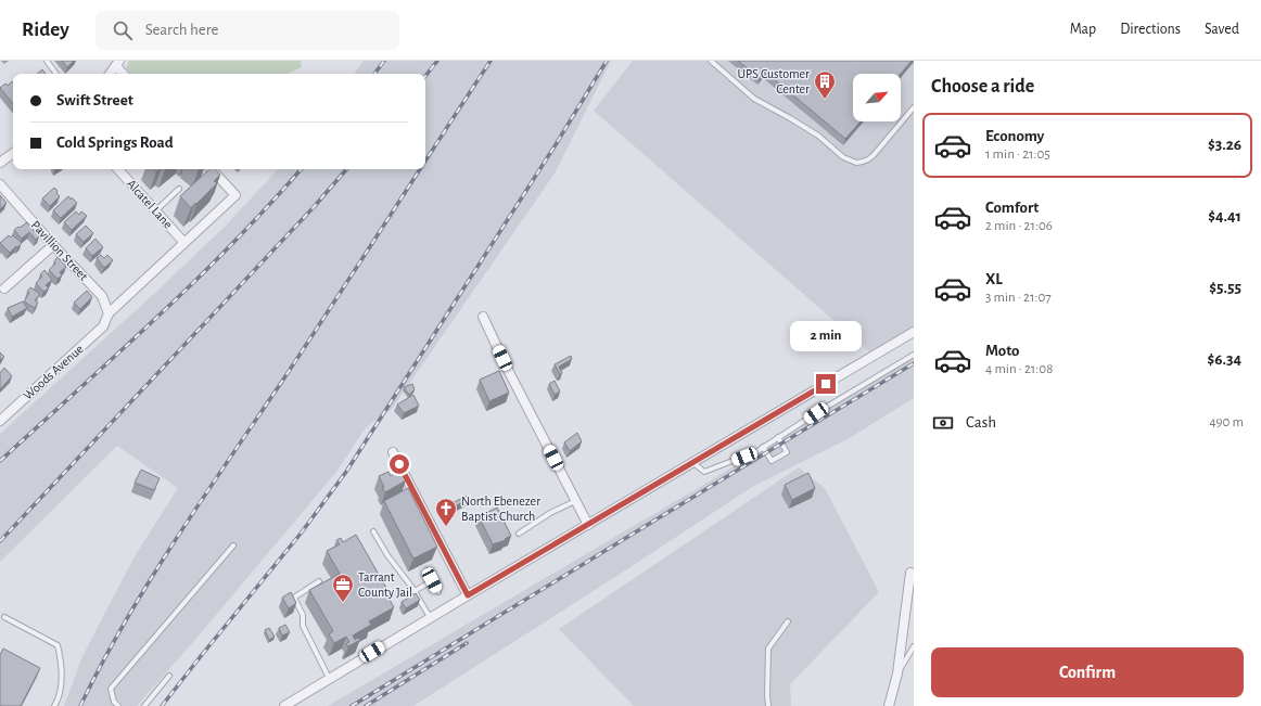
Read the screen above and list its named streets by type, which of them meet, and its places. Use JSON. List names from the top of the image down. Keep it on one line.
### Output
{"streets":{"street":["Alcatel Lane","Pavillion Street","Woods Avenue"]},"crossings":[["Alcatel Lane","Woods Avenue"],["Pavillion Street","Woods Avenue"]],"places":{"building":["UPS Customer Center"],"church":["North Ebenezer Baptist Church"],"office":["Tarrant County Jail"]},"north":"top right","page":{"header":"Ridey","search":"Search here","nav":["Map","Directions","Saved"],"heading":"Choose a ride","banner":["Swift Street","Cold Springs Road"],"list":[{"name":"Economy","note":"1 min · 21:05","value":"$3.26"},{"name":"Comfort","note":"2 min · 21:06","value":"$4.41"},{"name":"XL","note":"3 min · 21:07","value":"$5.55"},{"name":"Moto","note":"4 min · 21:08","value":"$6.34"}],"bubble":"2 min","pay":["Cash","490 m"],"buttons":"Confirm"}}
